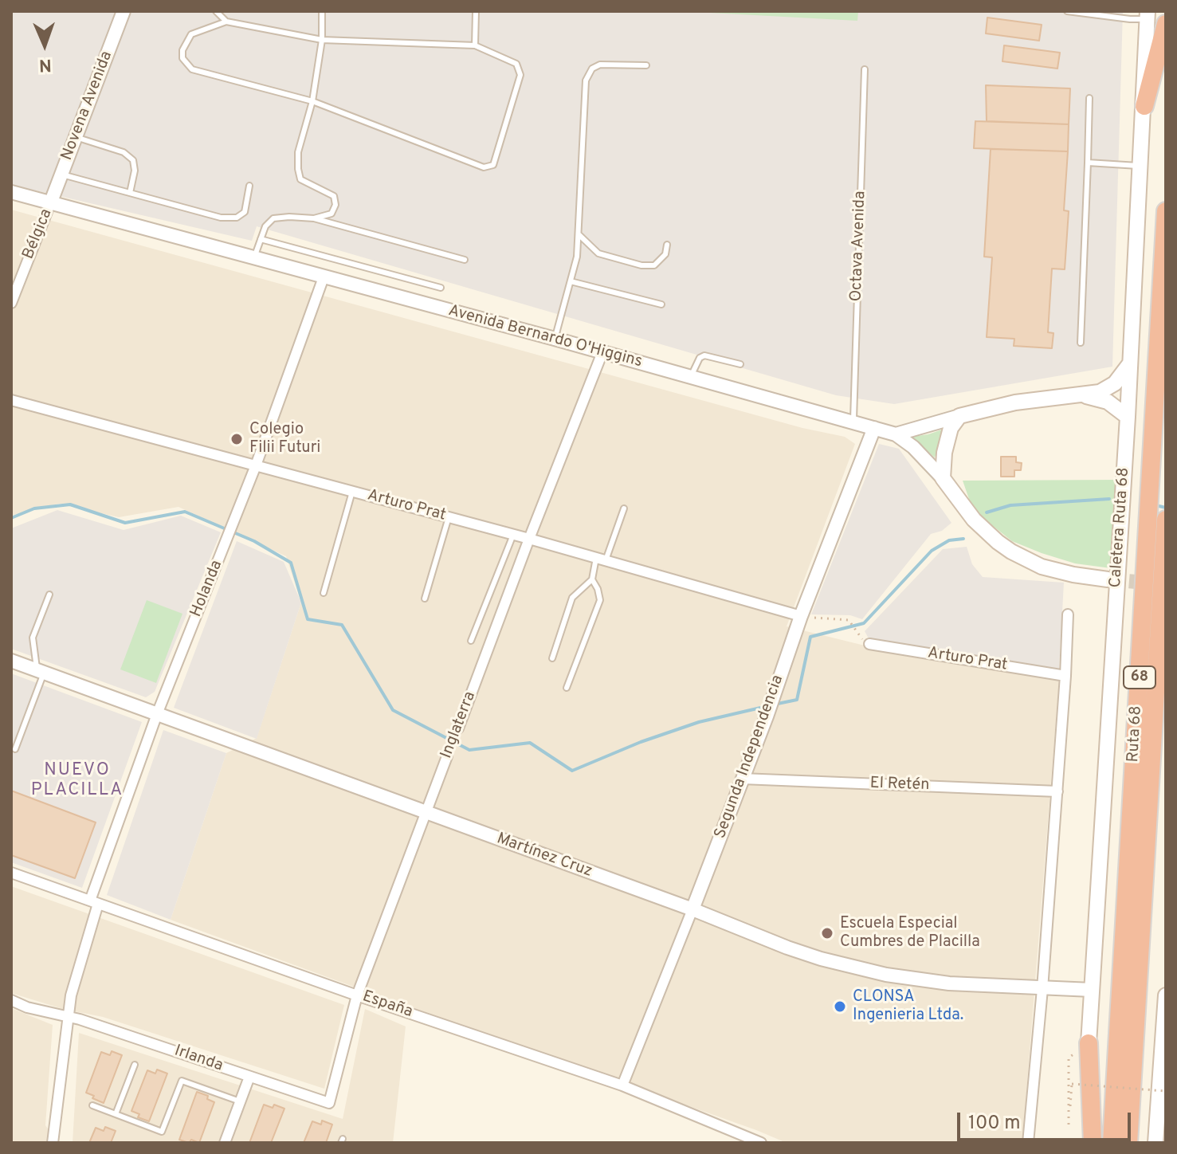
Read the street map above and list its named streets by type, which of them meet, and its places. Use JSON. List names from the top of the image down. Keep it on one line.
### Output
{"streets":{"highway":["68","Ruta 68"],"main road":["Caletera Ruta 68"],"street":["Novena Avenida","Bélgica","Avenida Bernardo O'Higgins","Arturo Prat","Holanda","Inglaterra","Segunda Independencia","El Retén","Martínez Cruz","España","Irlanda"],"lane":["Octava Avenida"]},"crossings":[["Novena Avenida","Bélgica"],["Novena Avenida","Avenida Bernardo O'Higgins"],["Bélgica","Avenida Bernardo O'Higgins"],["Octava Avenida","Avenida Bernardo O'Higgins"],["Avenida Bernardo O'Higgins","Holanda"],["Avenida Bernardo O'Higgins","Inglaterra"],["Avenida Bernardo O'Higgins","Segunda Independencia"],["Arturo Prat","Holanda"],["Arturo Prat","Inglaterra"],["Arturo Prat","Segunda Independencia"],["Caletera Ruta 68","Martínez Cruz"],["Holanda","Martínez Cruz"],["Holanda","España"],["Holanda","Irlanda"],["Inglaterra","Martínez Cruz"],["Inglaterra","España"],["Inglaterra","Irlanda"],["Segunda Independencia","El Retén"],["Segunda Independencia","Martínez Cruz"],["Segunda Independencia","España"]],"districts":["NUEVO PLACILLA"],"places":["Colegio Filii Futuri","Escuela Especial Cumbres de Placilla","CLONSA Ingenieria Ltda."],"scale_bar":"100 m","north":"bottom"}
